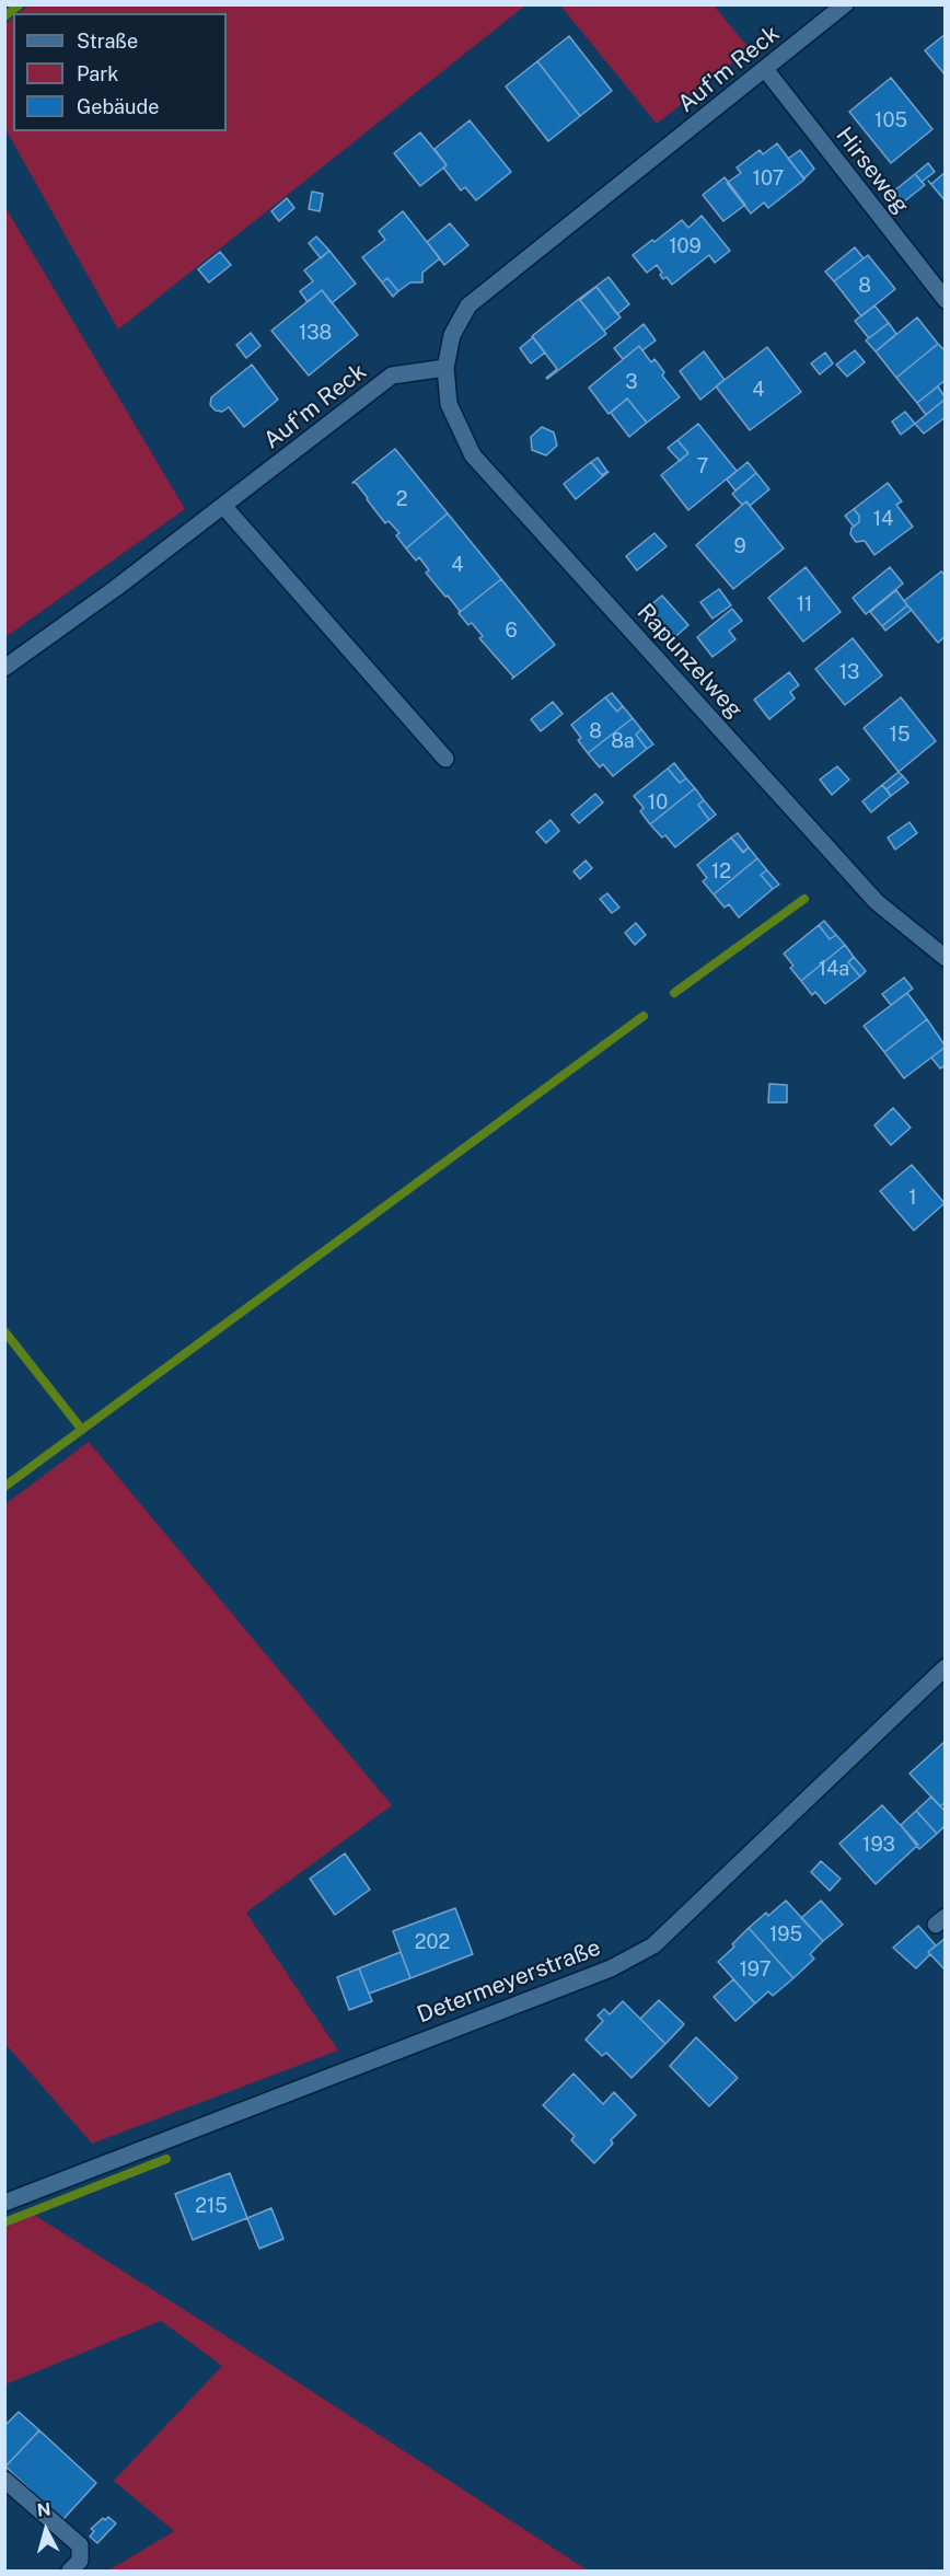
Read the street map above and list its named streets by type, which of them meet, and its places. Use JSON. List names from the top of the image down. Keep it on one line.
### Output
{"streets":{"street":["Auf'm Reck","Hirseweg","Rapunzelweg","Determeyerstraße"]},"crossings":[["Auf'm Reck","Hirseweg"],["Auf'm Reck","Rapunzelweg"]],"house_numbers":["105","107","109","8","138","3","4","7","2","14","9","4","11","6","13","8","15","8a","10","12","14a","1","193","195","202","197","215"],"legend":["Straße","Park","Gebäude"],"north":"top"}
